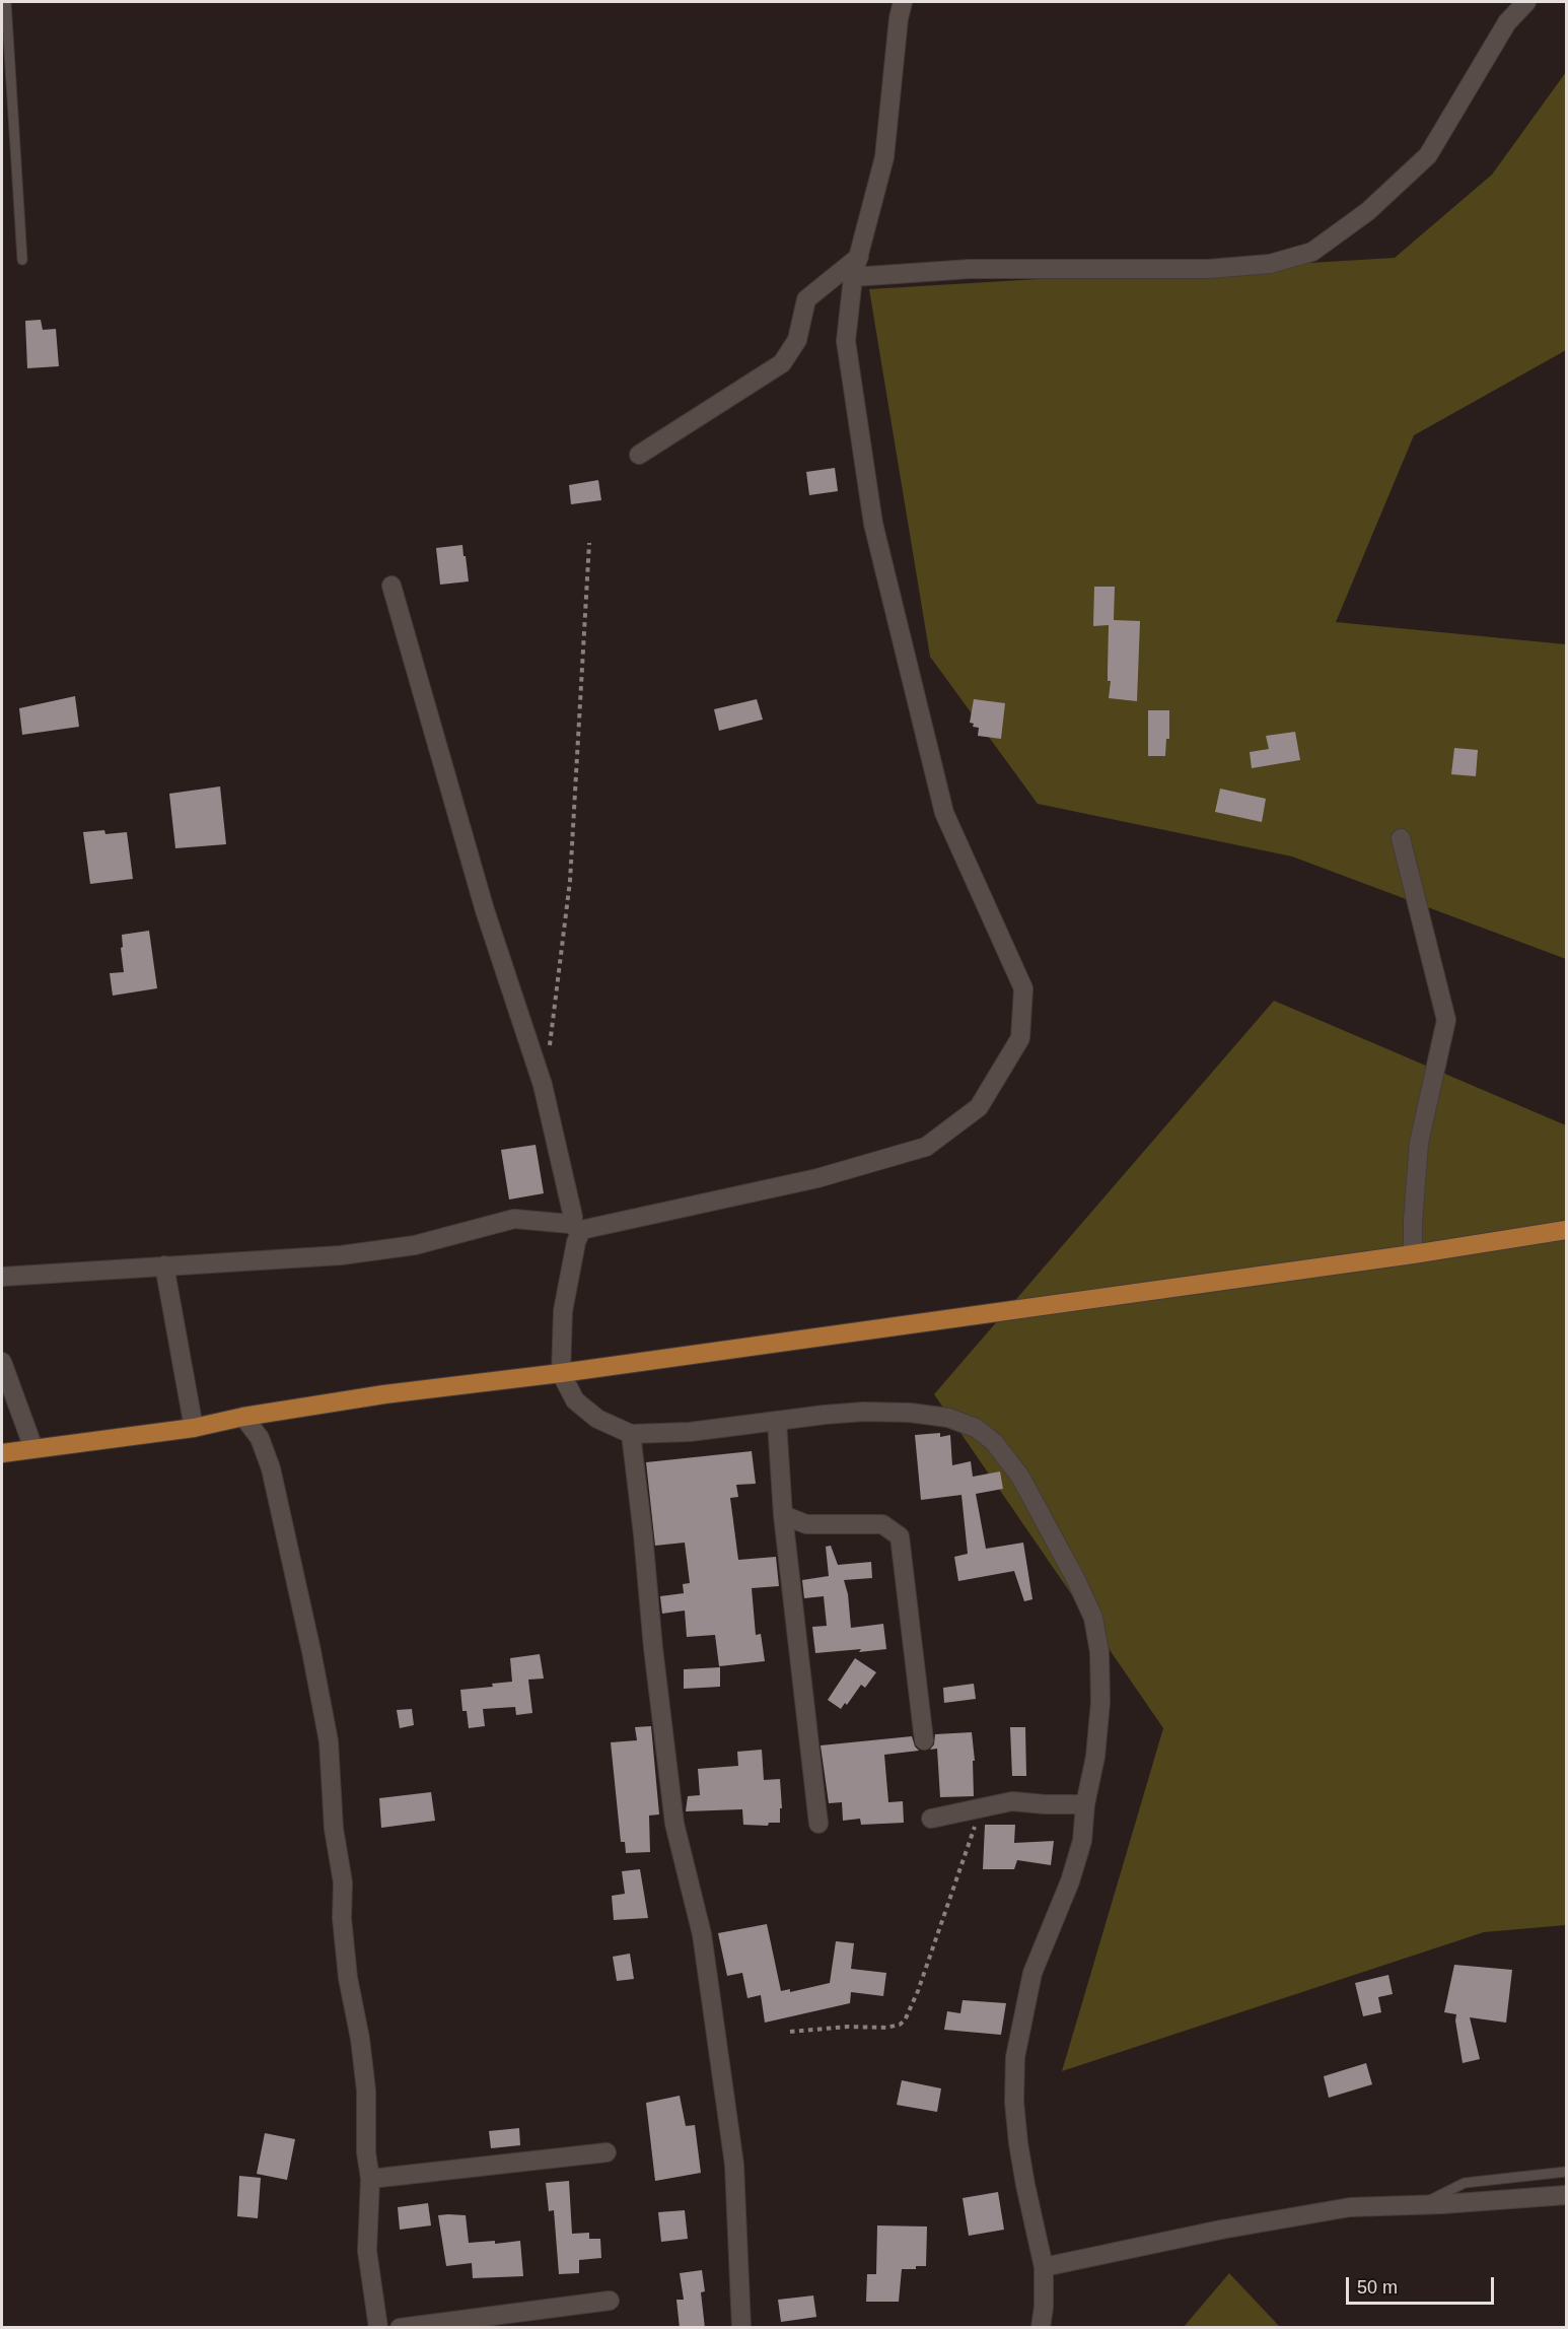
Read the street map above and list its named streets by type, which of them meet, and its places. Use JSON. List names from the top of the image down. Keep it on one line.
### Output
{"scale_bar":"50 m"}
